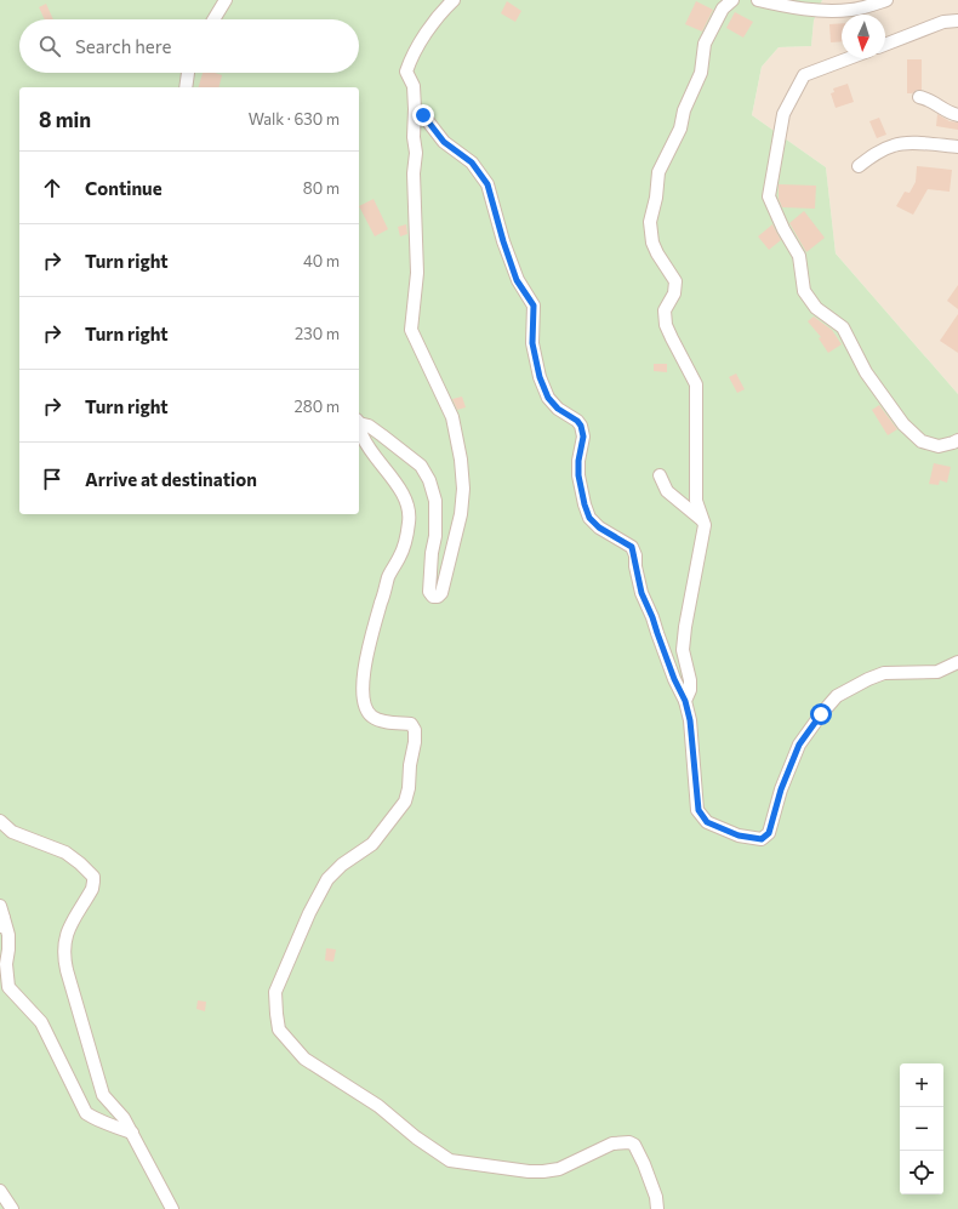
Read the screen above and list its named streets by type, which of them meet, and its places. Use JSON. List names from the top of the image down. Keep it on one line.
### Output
{"north":"bottom","page":{"search":"Search here","heading":["8 min","Walk · 630 m"],"list":[["Continue","80 m"],["Turn right","40 m"],["Turn right","230 m"],["Turn right","280 m"],"Arrive at destination"],"map_buttons":["+","−"]}}
